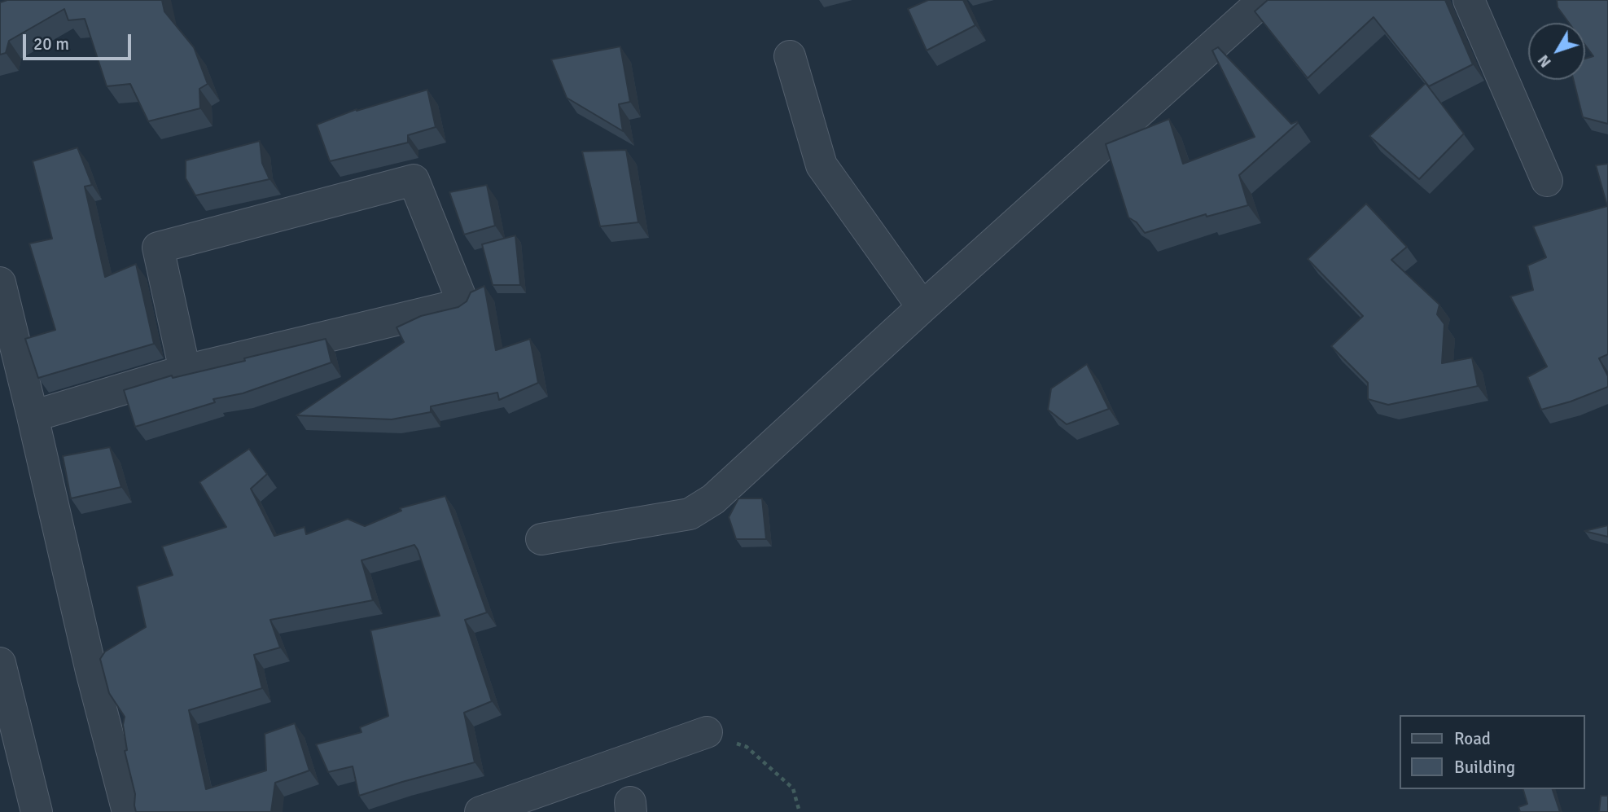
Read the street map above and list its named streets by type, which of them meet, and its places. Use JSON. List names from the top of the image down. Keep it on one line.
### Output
{"legend":["Road","Building"],"scale_bar":"20 m","north":"bottom left"}
